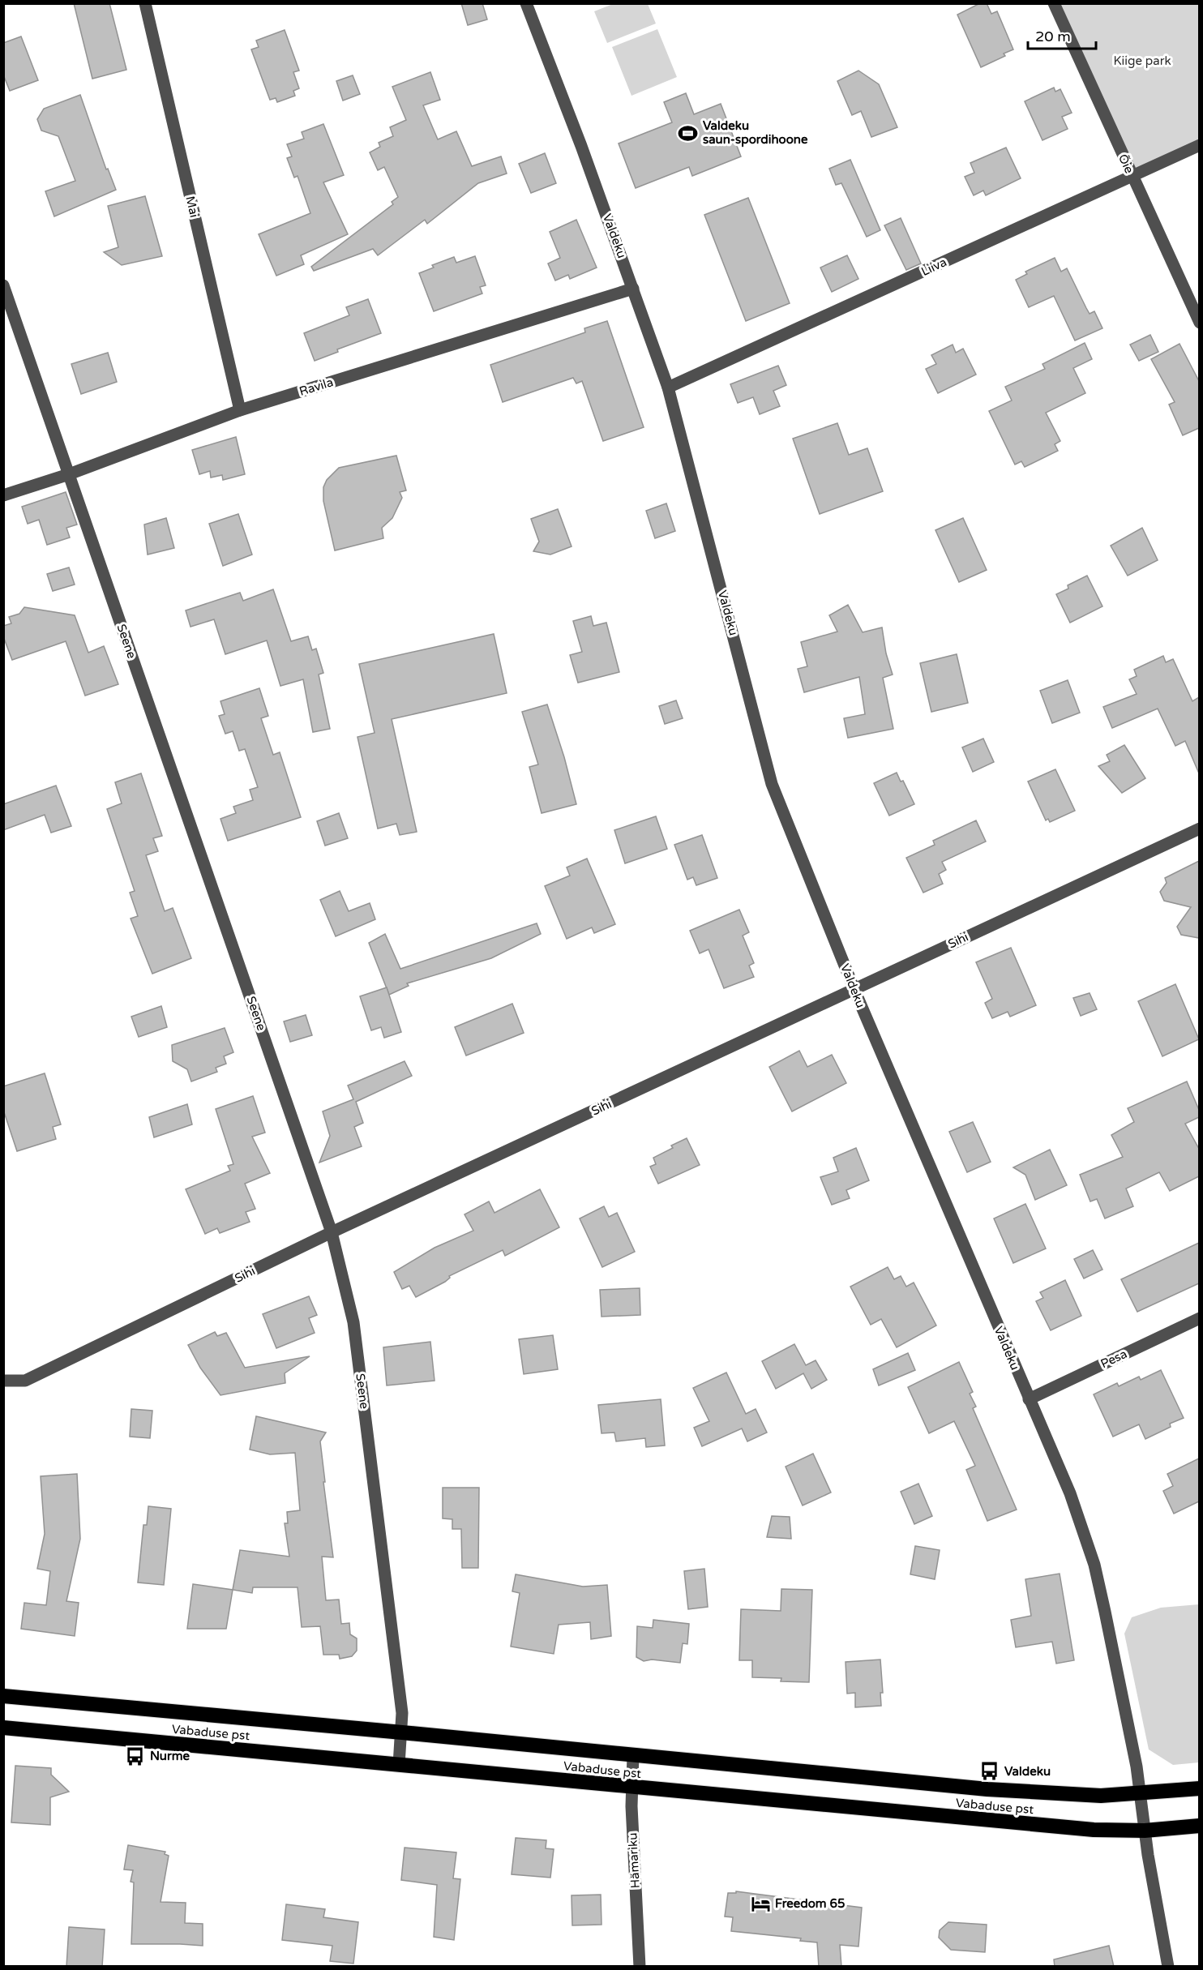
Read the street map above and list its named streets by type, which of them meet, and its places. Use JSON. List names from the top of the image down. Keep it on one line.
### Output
{"streets":{"highway":["Vabaduse pst"],"street":["Õie","Mai","Valdeku","Liiva","Ravila","Seene","Sihi","Pesa","Hämariku"]},"crossings":[["Õie","Liiva"],["Mai","Ravila"],["Valdeku","Liiva"],["Valdeku","Ravila"],["Valdeku","Sihi"],["Valdeku","Pesa"],["Valdeku","Vabaduse pst"],["Ravila","Seene"],["Seene","Sihi"],["Seene","Vabaduse pst"],["Vabaduse pst","Hämariku"]],"parks":["Kiige park"],"places":{"sports":["Valdeku saun-spordihoone"],"bus stop":["Nurme","Valdeku"],"hotel":["Freedom 65"]},"scale_bar":"20 m"}
